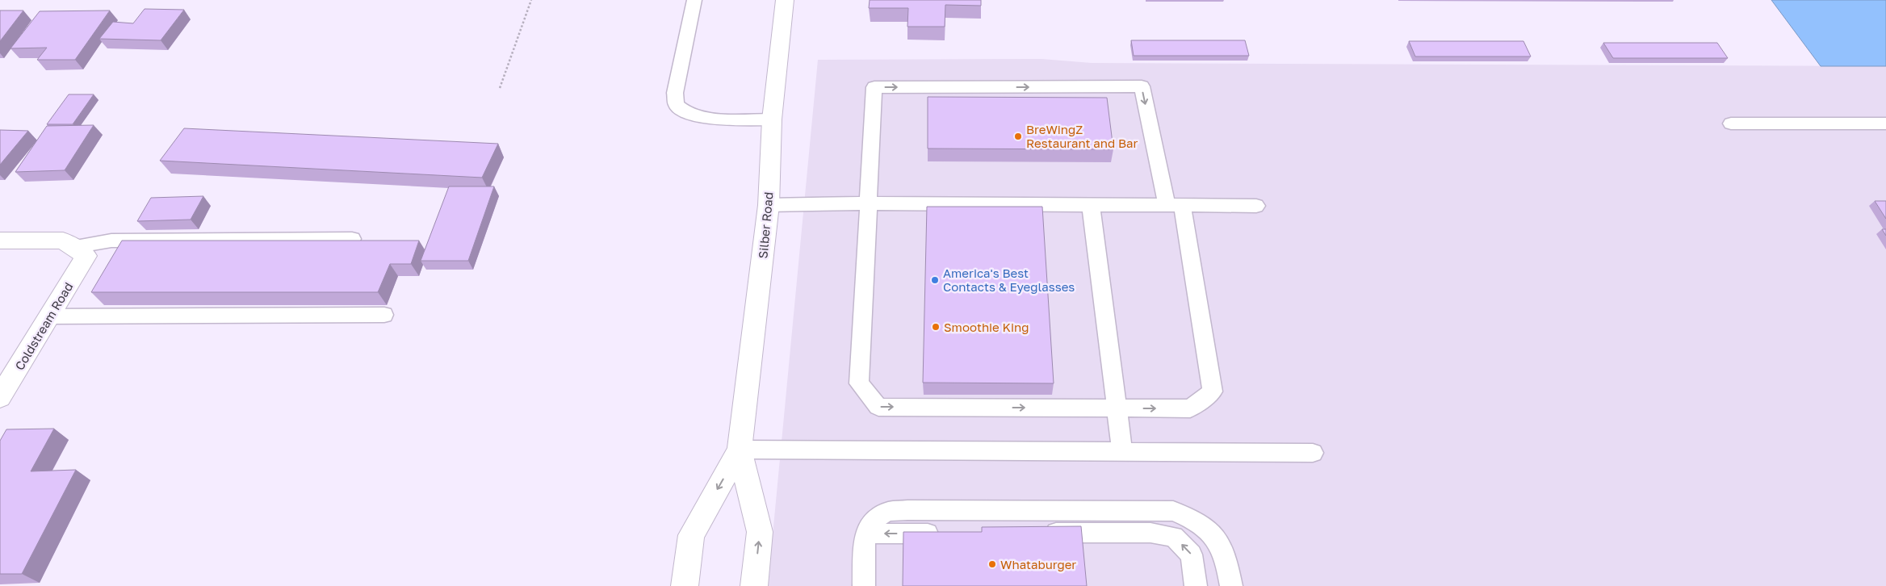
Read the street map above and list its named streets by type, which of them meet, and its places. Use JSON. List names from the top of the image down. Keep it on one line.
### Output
{"streets":{"street":["Silber Road","Coldstream Road"]},"places":["BreWingZ Restaurant and Bar","America's Best Contacts & Eyeglasses","Smoothie King","Whataburger"]}
